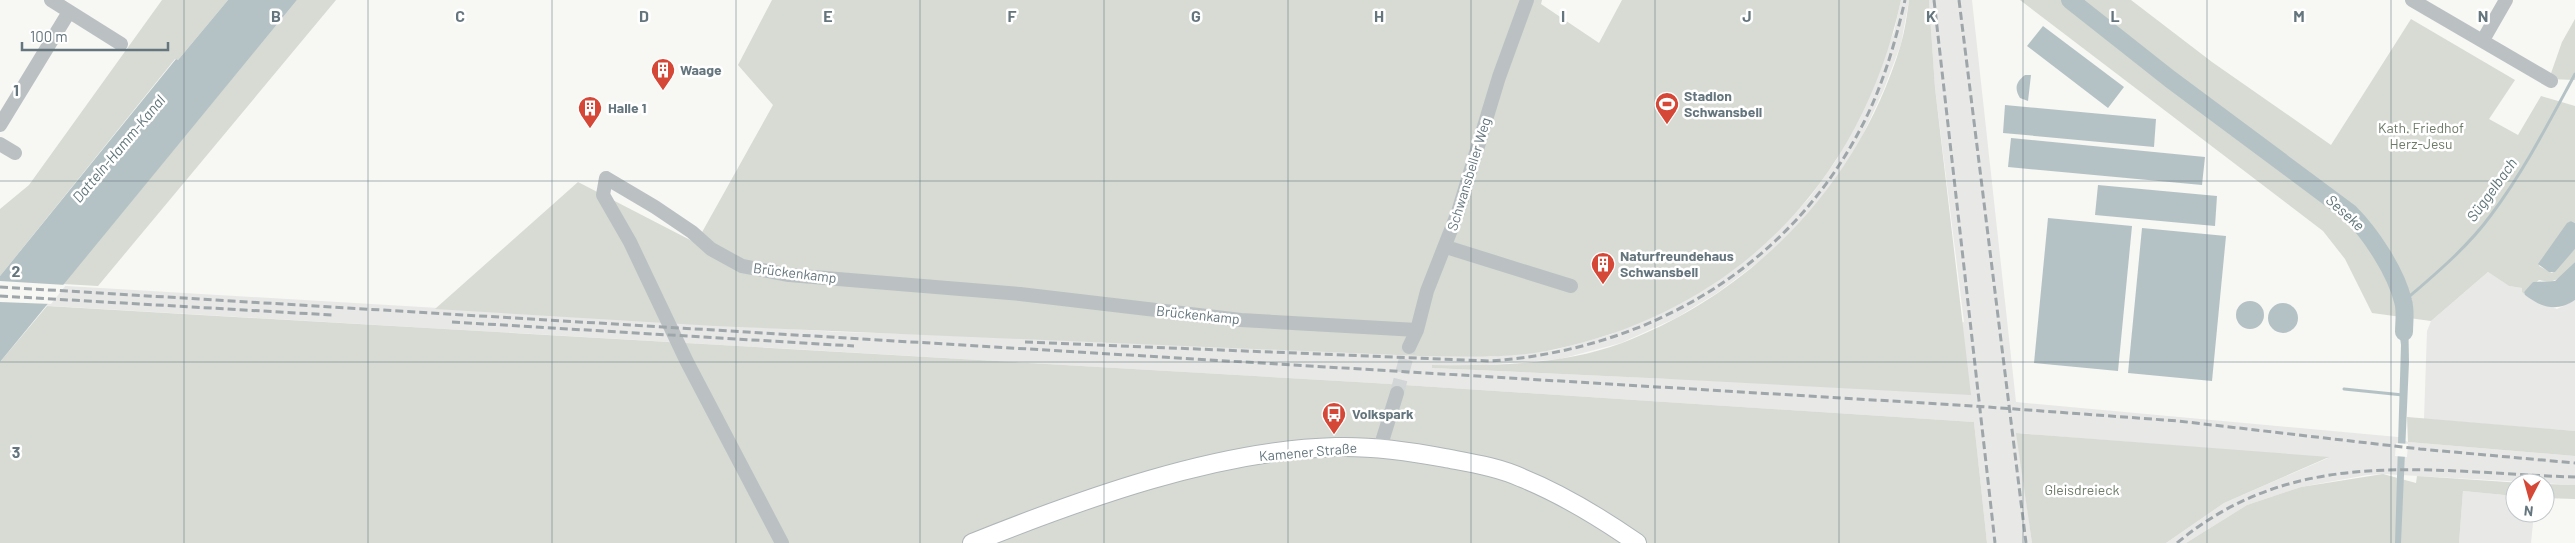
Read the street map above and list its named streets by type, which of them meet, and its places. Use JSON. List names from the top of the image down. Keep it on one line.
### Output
{"streets":{"main road":["Kamener Straße"],"street":["Schwansbeller Weg","Brückenkamp"]},"crossings":[["Schwansbeller Weg","Brückenkamp"]],"water":["Datteln-Hamm-Kanal","Süggelbach","Seseke"],"parks":["Kath. Friedhof Herz-Jesu","Gleisdreieck"],"places":{"building":["Waage","Halle 1","Naturfreundehaus Schwansbell"],"sports":["Stadion Schwansbell"],"bus stop":["Volkspark"]},"scale_bar":"100 m","north":"bottom","grid":{"columns":["B","C","D","E","F","G","H","I","J","K","L","M","N"],"rows":["1","2","3"]}}
